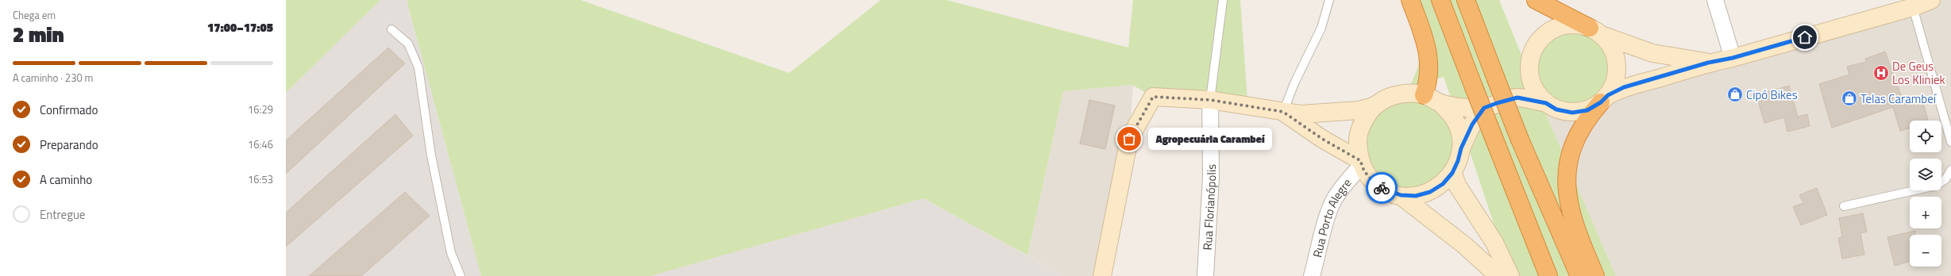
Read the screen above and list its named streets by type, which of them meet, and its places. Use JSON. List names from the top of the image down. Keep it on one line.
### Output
{"streets":{"street":["Rua Florianópolis","Rua Porto Alegre"]},"places":{"hospital":["De Geus Los Kliniek"],"shop":["Cipó Bikes","Telas Carambeí"],"other":["Agropecuária Carambeí"]},"page":{"heading":["2 min","Chega em","17:00–17:05"],"bar":"A caminho · 230 m","list":[["Confirmado","16:29"],["Preparando","16:46"],["A caminho","16:53"],"Entregue"],"map_buttons":["+","−"],"bubble":"Agropecuária Carambeí"}}
